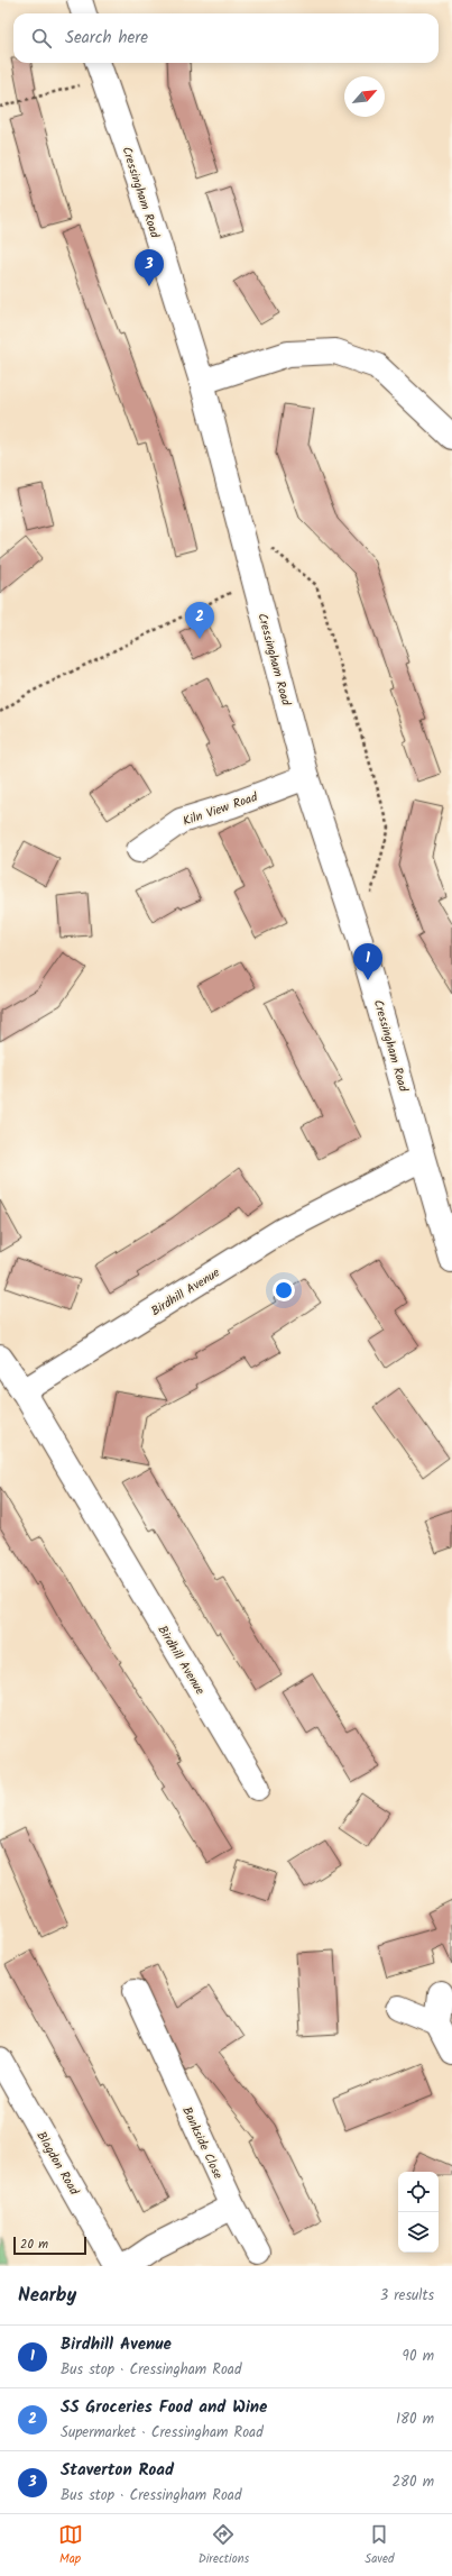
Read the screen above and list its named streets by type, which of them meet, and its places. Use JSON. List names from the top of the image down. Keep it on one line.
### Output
{"streets":{"street":["Cressingham Road","Kiln View Road","Birdhill Avenue","Bankside Close","Blagdon Road"]},"crossings":[["Cressingham Road","Kiln View Road"],["Cressingham Road","Birdhill Avenue"]],"scale_bar":"20 m","north":"top right","page":{"search":"Search here","pins":["3","2","1"],"scale":"20 m","heading":["Nearby","3 results"],"list":[{"mark":"1","name":"Birdhill Avenue","note":"Bus stop · Cressingham Road","value":"90 m"},{"mark":"2","name":"SS Groceries Food and Wine","note":"Supermarket · Cressingham Road","value":"180 m"},{"mark":"3","name":"Staverton Road","note":"Bus stop · Cressingham Road","value":"280 m"}],"nav":["Map","Directions","Saved"]}}
